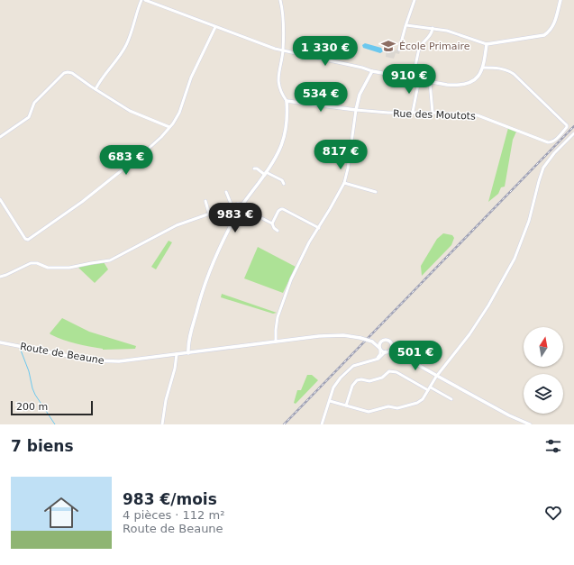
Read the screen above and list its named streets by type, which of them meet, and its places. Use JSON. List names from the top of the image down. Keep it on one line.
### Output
{"streets":{"street":["Rue des Moutots","Route de Beaune"]},"places":{"school or university":["École Primaire"]},"scale_bar":"200 m","north":"top","page":{"price":["1 330 €","910 €","534 €","817 €","683 €","983 €","501 €"],"scale":"200 m","heading":"7 biens","list":[{"name":"983 €/mois","note":"4 pièces · 112 m² · Route de Beaune"}]}}
